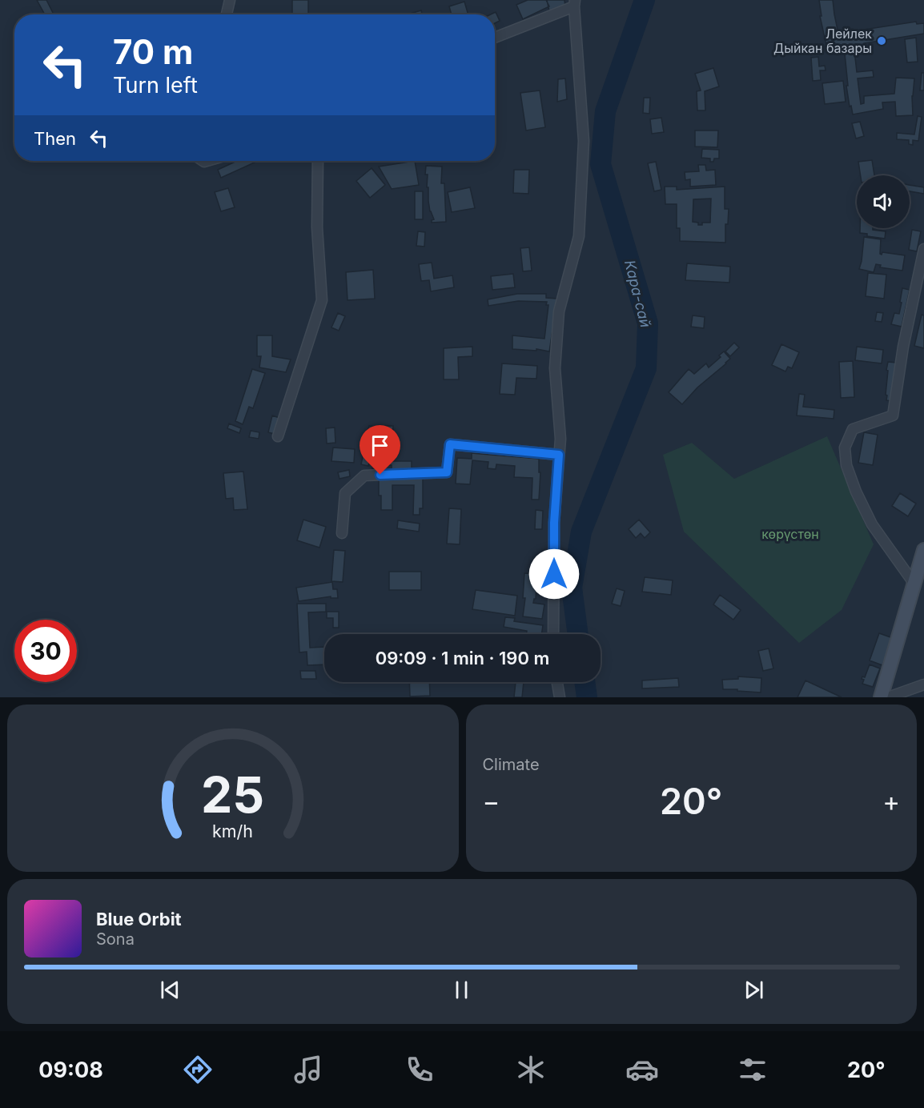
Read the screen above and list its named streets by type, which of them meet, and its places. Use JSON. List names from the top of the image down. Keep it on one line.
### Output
{"water":["Кара-сай"],"parks":["көрүстөн"],"places":["Лейлек Дыйкан базары"],"page":{"turn":["70 m","Turn left"],"then":"Then","limit":"30","trip":"09:09 · 1 min · 190 m","tile":"Climate","heat":["−","20°","+"],"song":["Blue Orbit","Sona"],"tabs":["09:08","20°"],"gauge":["25","km/h"]}}
